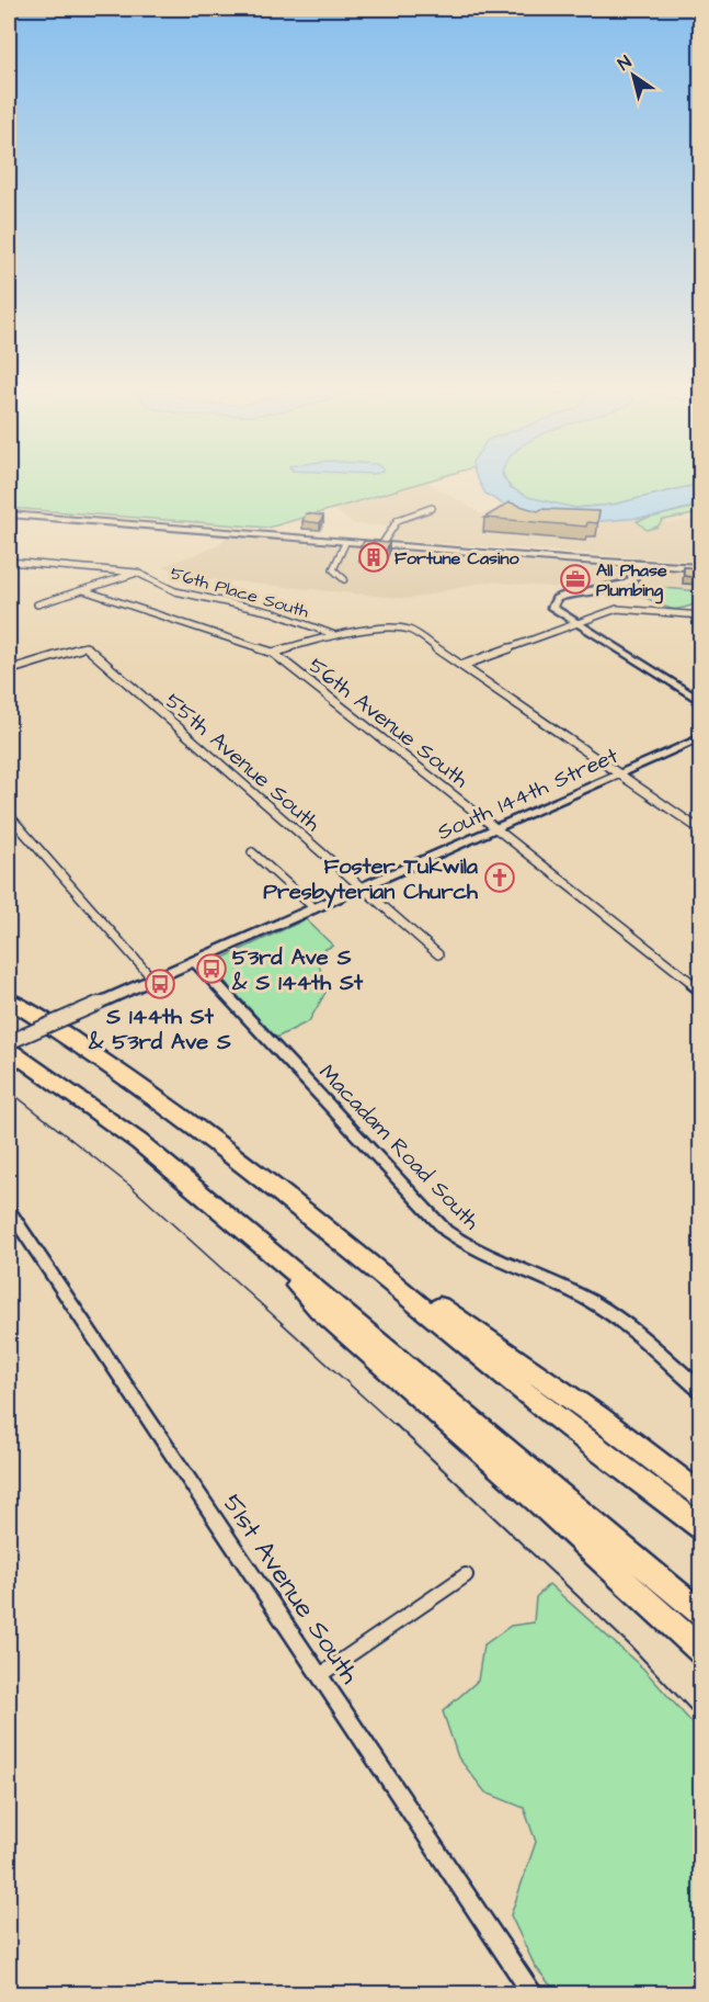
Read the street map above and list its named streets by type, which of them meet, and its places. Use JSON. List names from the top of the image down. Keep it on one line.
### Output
{"streets":{"street":["56th Place South","56th Avenue South","55th Avenue South","South 144th Street","Macadam Road South","51st Avenue South"]},"crossings":[["56th Avenue South","South 144th Street"],["55th Avenue South","South 144th Street"],["South 144th Street","Macadam Road South"]],"places":{"building":["Fortune Casino"],"office":["All Phase Plumbing"],"church":["Foster Tukwila Presbyterian Church"],"bus stop":["53rd Ave S & S 144th St","S 144th St & 53rd Ave S"]},"north":"top left"}
